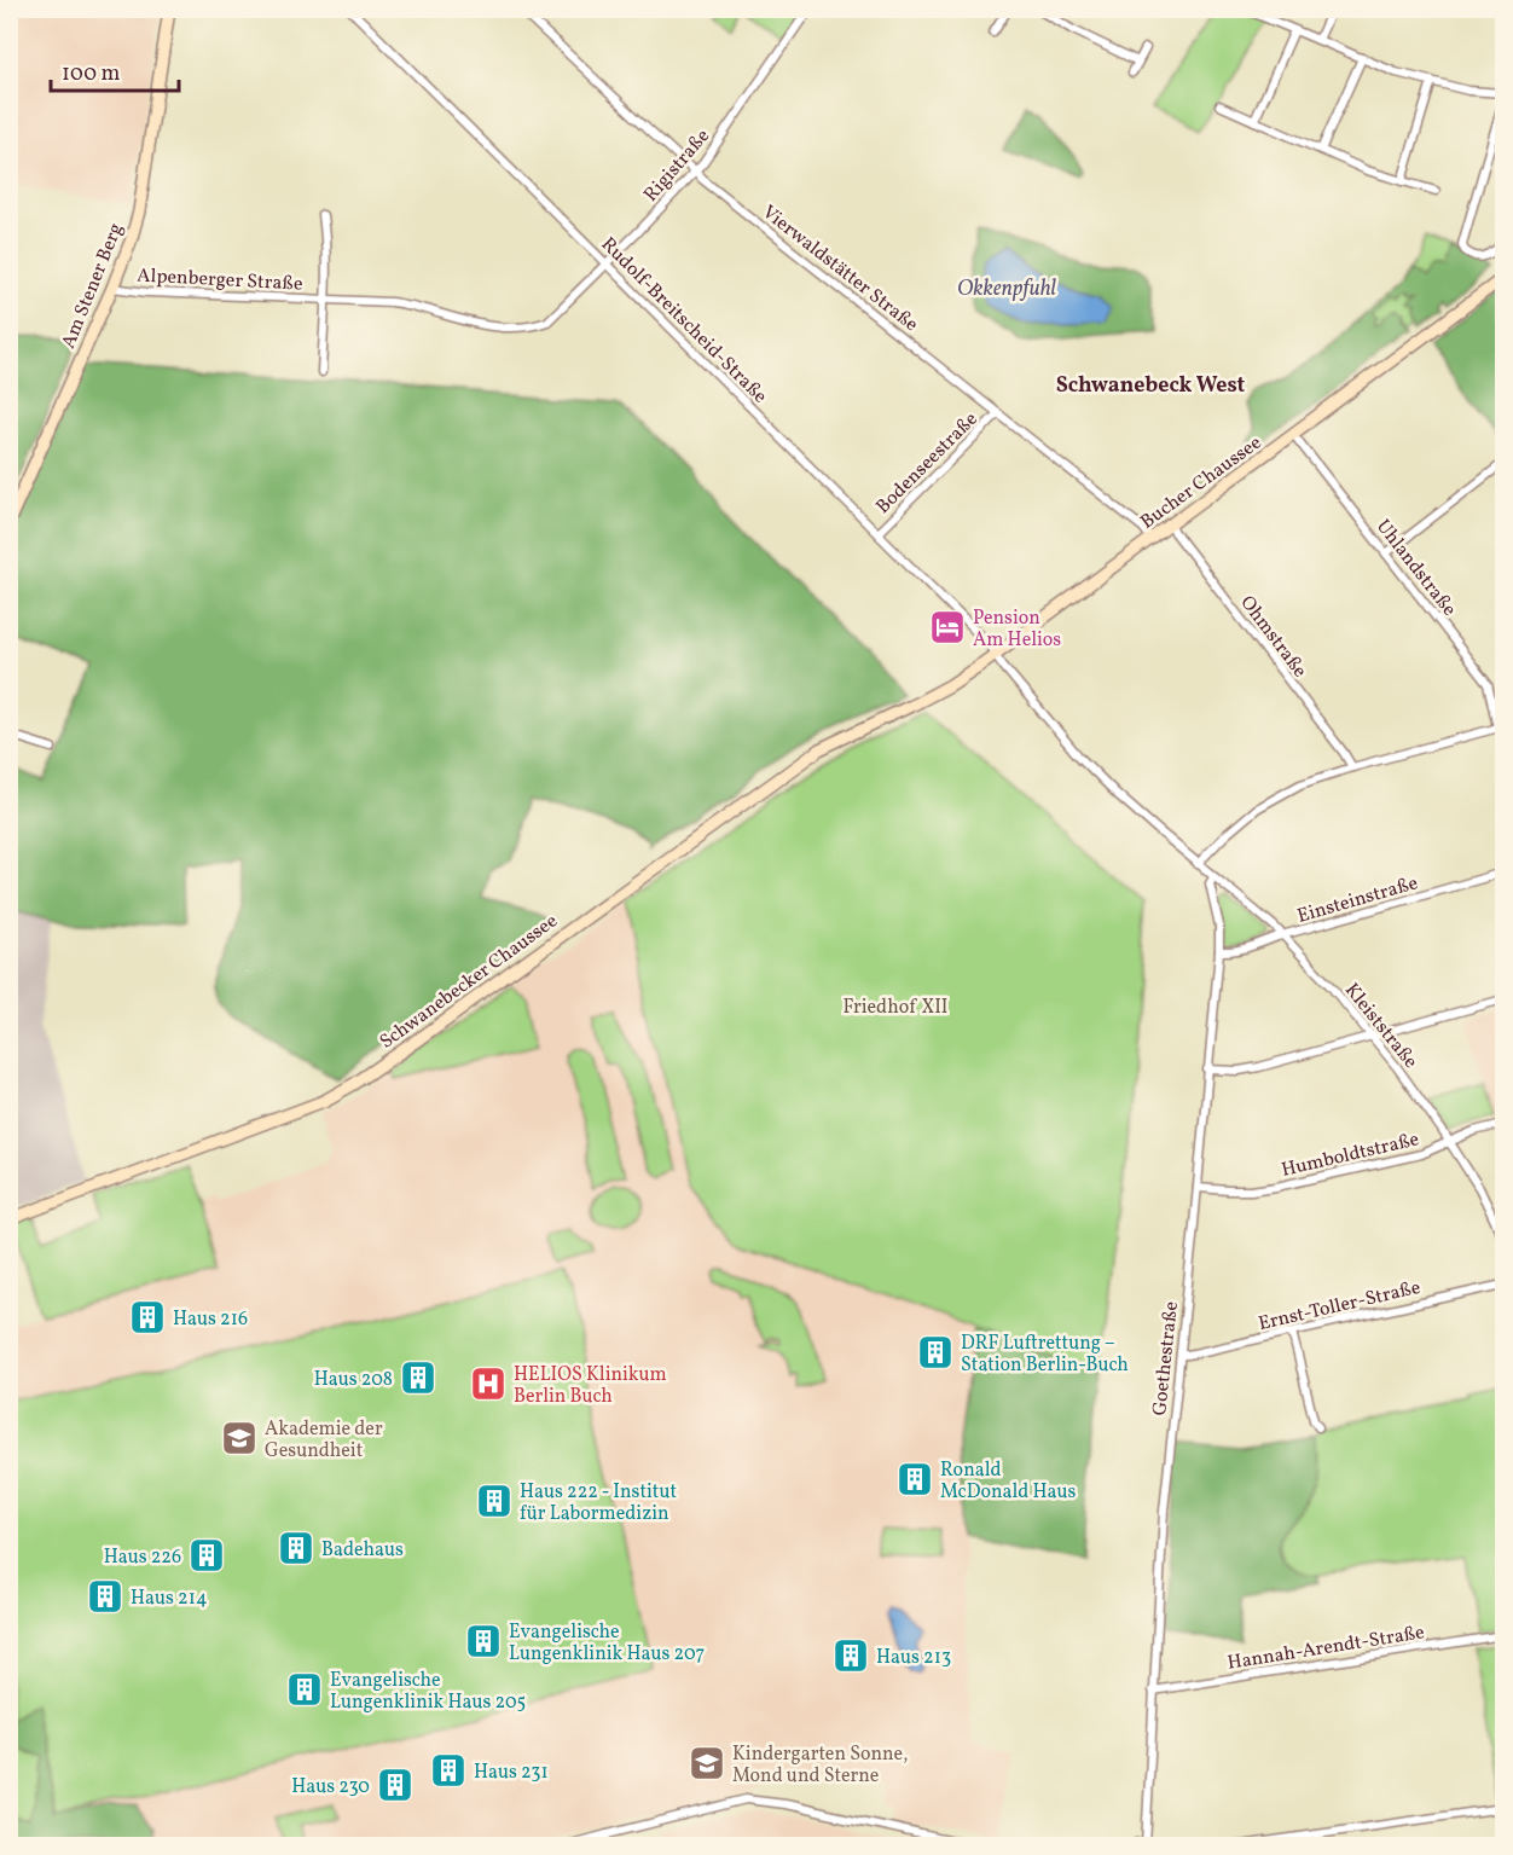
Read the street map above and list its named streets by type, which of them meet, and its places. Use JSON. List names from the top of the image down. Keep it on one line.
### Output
{"streets":{"main road":["Am Stener Berg","Bucher Chaussee","Schwanebecker Chaussee"],"street":["Rigistraße","Vierwaldstätter Straße","Alpenberger Straße","Rudolf-Breitscheid-Straße","Bodenseestraße","Uhlandstraße","Ohmstraße","Einsteinstraße","Kleiststraße","Humboldtstraße","Ernst-Toller-Straße","Goethestraße","Hannah-Arendt-Straße"]},"crossings":[["Rigistraße","Vierwaldstätter Straße"],["Rigistraße","Alpenberger Straße"],["Rigistraße","Rudolf-Breitscheid-Straße"],["Vierwaldstätter Straße","Bodenseestraße"],["Vierwaldstätter Straße","Bucher Chaussee"],["Alpenberger Straße","Am Stener Berg"],["Rudolf-Breitscheid-Straße","Bodenseestraße"],["Rudolf-Breitscheid-Straße","Bucher Chaussee"],["Rudolf-Breitscheid-Straße","Kleiststraße"],["Bucher Chaussee","Uhlandstraße"],["Bucher Chaussee","Ohmstraße"],["Bucher Chaussee","Schwanebecker Chaussee"],["Einsteinstraße","Kleiststraße"],["Einsteinstraße","Goethestraße"],["Kleiststraße","Humboldtstraße"],["Kleiststraße","Goethestraße"],["Humboldtstraße","Goethestraße"],["Ernst-Toller-Straße","Goethestraße"],["Goethestraße","Hannah-Arendt-Straße"]],"districts":["Schwanebeck West"],"water":["Okkenpfuhl"],"parks":["Friedhof XII"],"places":{"hotel":["Pension Am Helios"],"building":["Haus 216","DRF Luftrettung – Station Berlin-Buch","Haus 208","Ronald McDonald Haus","Haus 222 - Institut für Labormedizin","Badehaus","Haus 226","Haus 214","Evangelische Lungenklinik Haus 207","Haus 213","Evangelische Lungenklinik Haus 205","Haus 231","Haus 230"],"hospital":["HELIOS Klinikum Berlin Buch"],"school or university":["Akademie der Gesundheit","Kindergarten Sonne, Mond und Sterne"]},"scale_bar":"100 m"}
